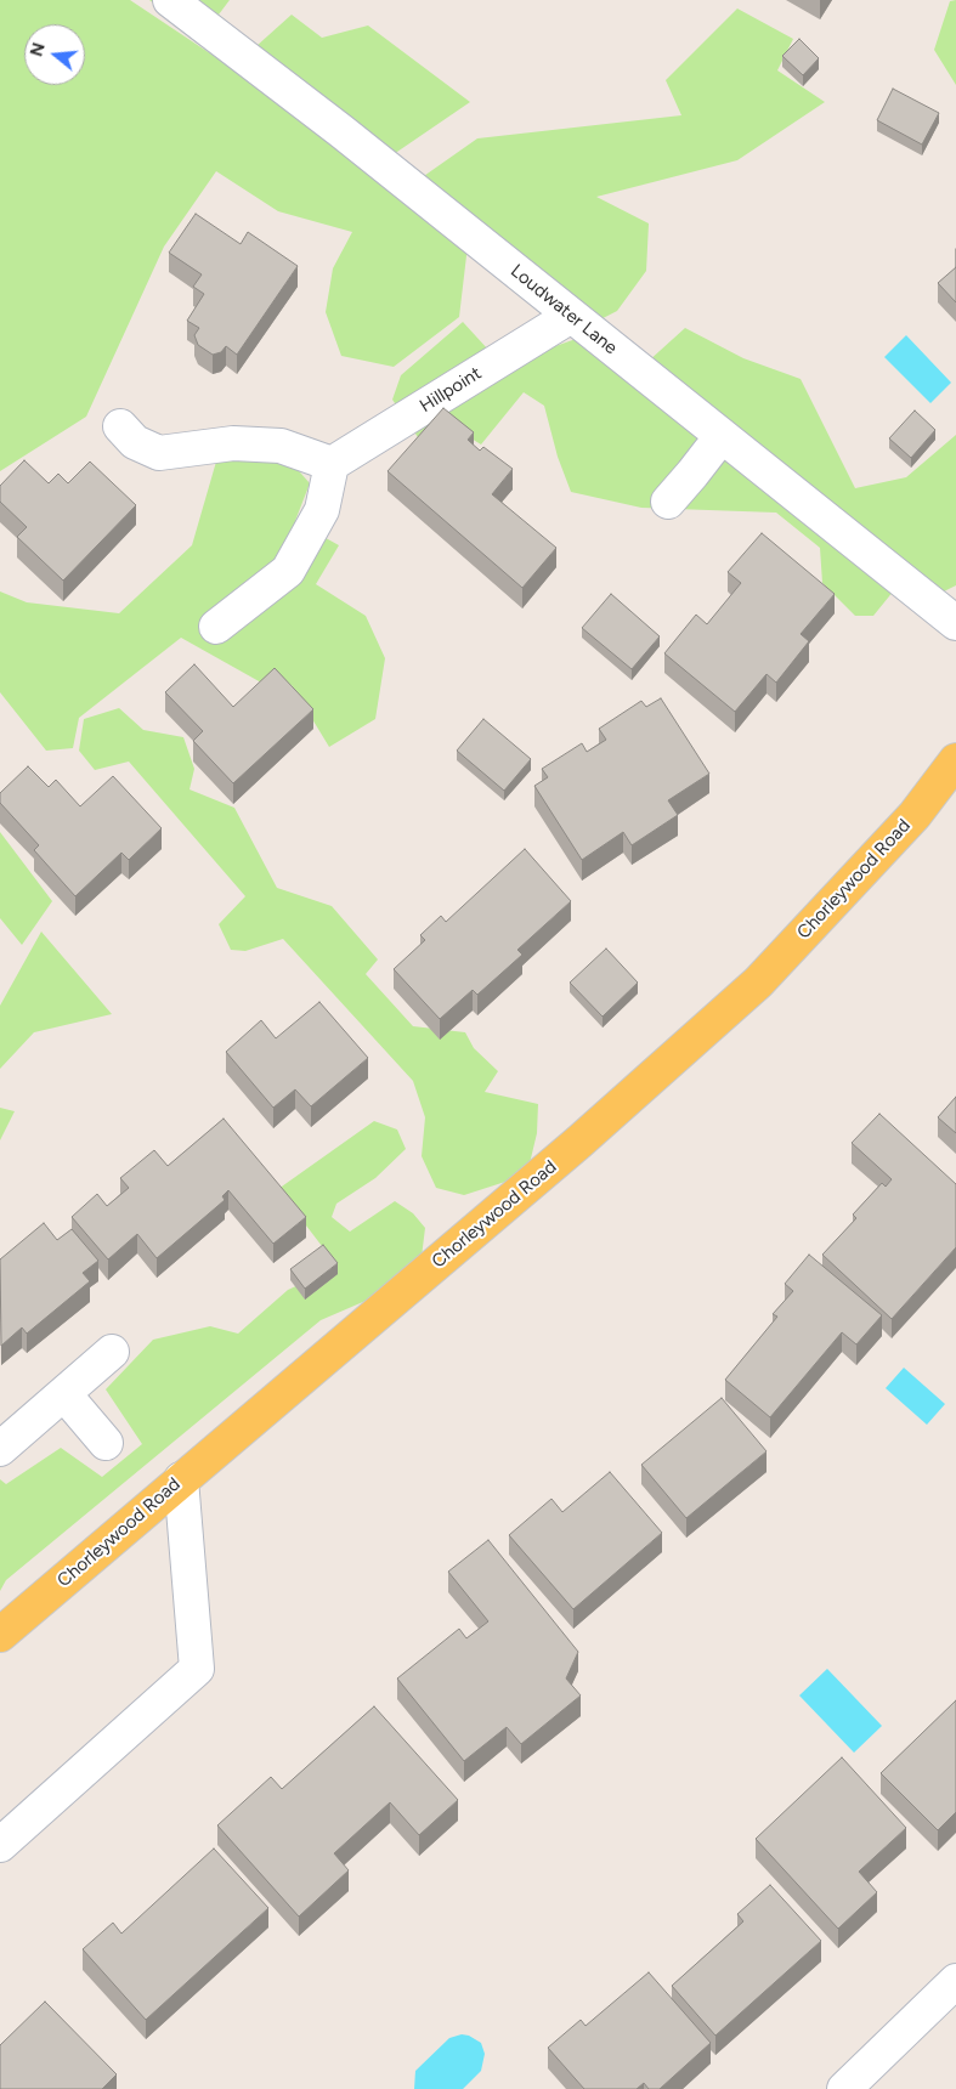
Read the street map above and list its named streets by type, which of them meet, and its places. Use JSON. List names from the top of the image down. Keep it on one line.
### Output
{"streets":{"main road":["Chorleywood Road"],"street":["Loudwater Lane","Hillpoint"]},"crossings":[["Loudwater Lane","Hillpoint"]],"north":"left"}
